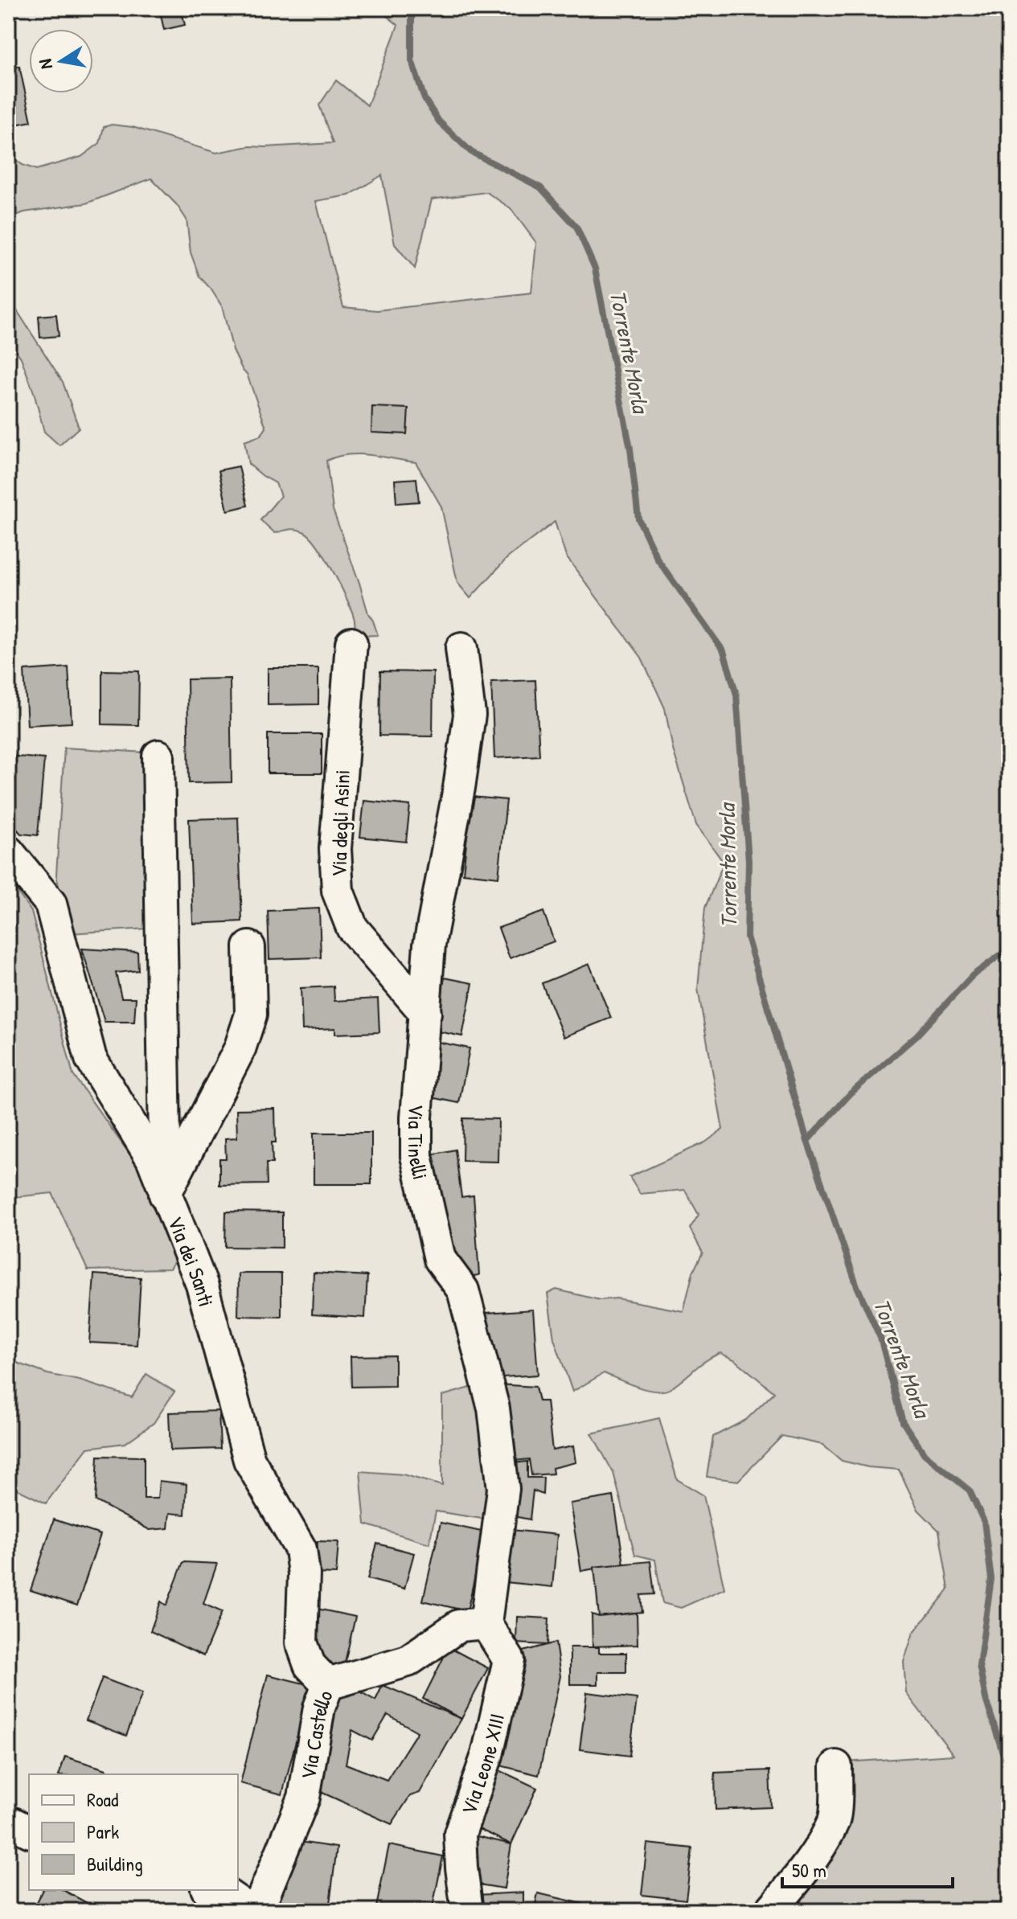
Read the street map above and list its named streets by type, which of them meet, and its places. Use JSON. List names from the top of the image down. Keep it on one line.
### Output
{"streets":{"street":["Via degli Asini","Via Tinelli","Via dei Santi","Via Castello","Via Leone XIII"]},"crossings":[["Via degli Asini","Via Tinelli"],["Via Tinelli","Via Castello"],["Via Tinelli","Via Leone XIII"],["Via dei Santi","Via Castello"],["Via Castello","Via Leone XIII"]],"water":["Torrente Morla"],"legend":["Road","Park","Building"],"scale_bar":"50 m","north":"left"}
